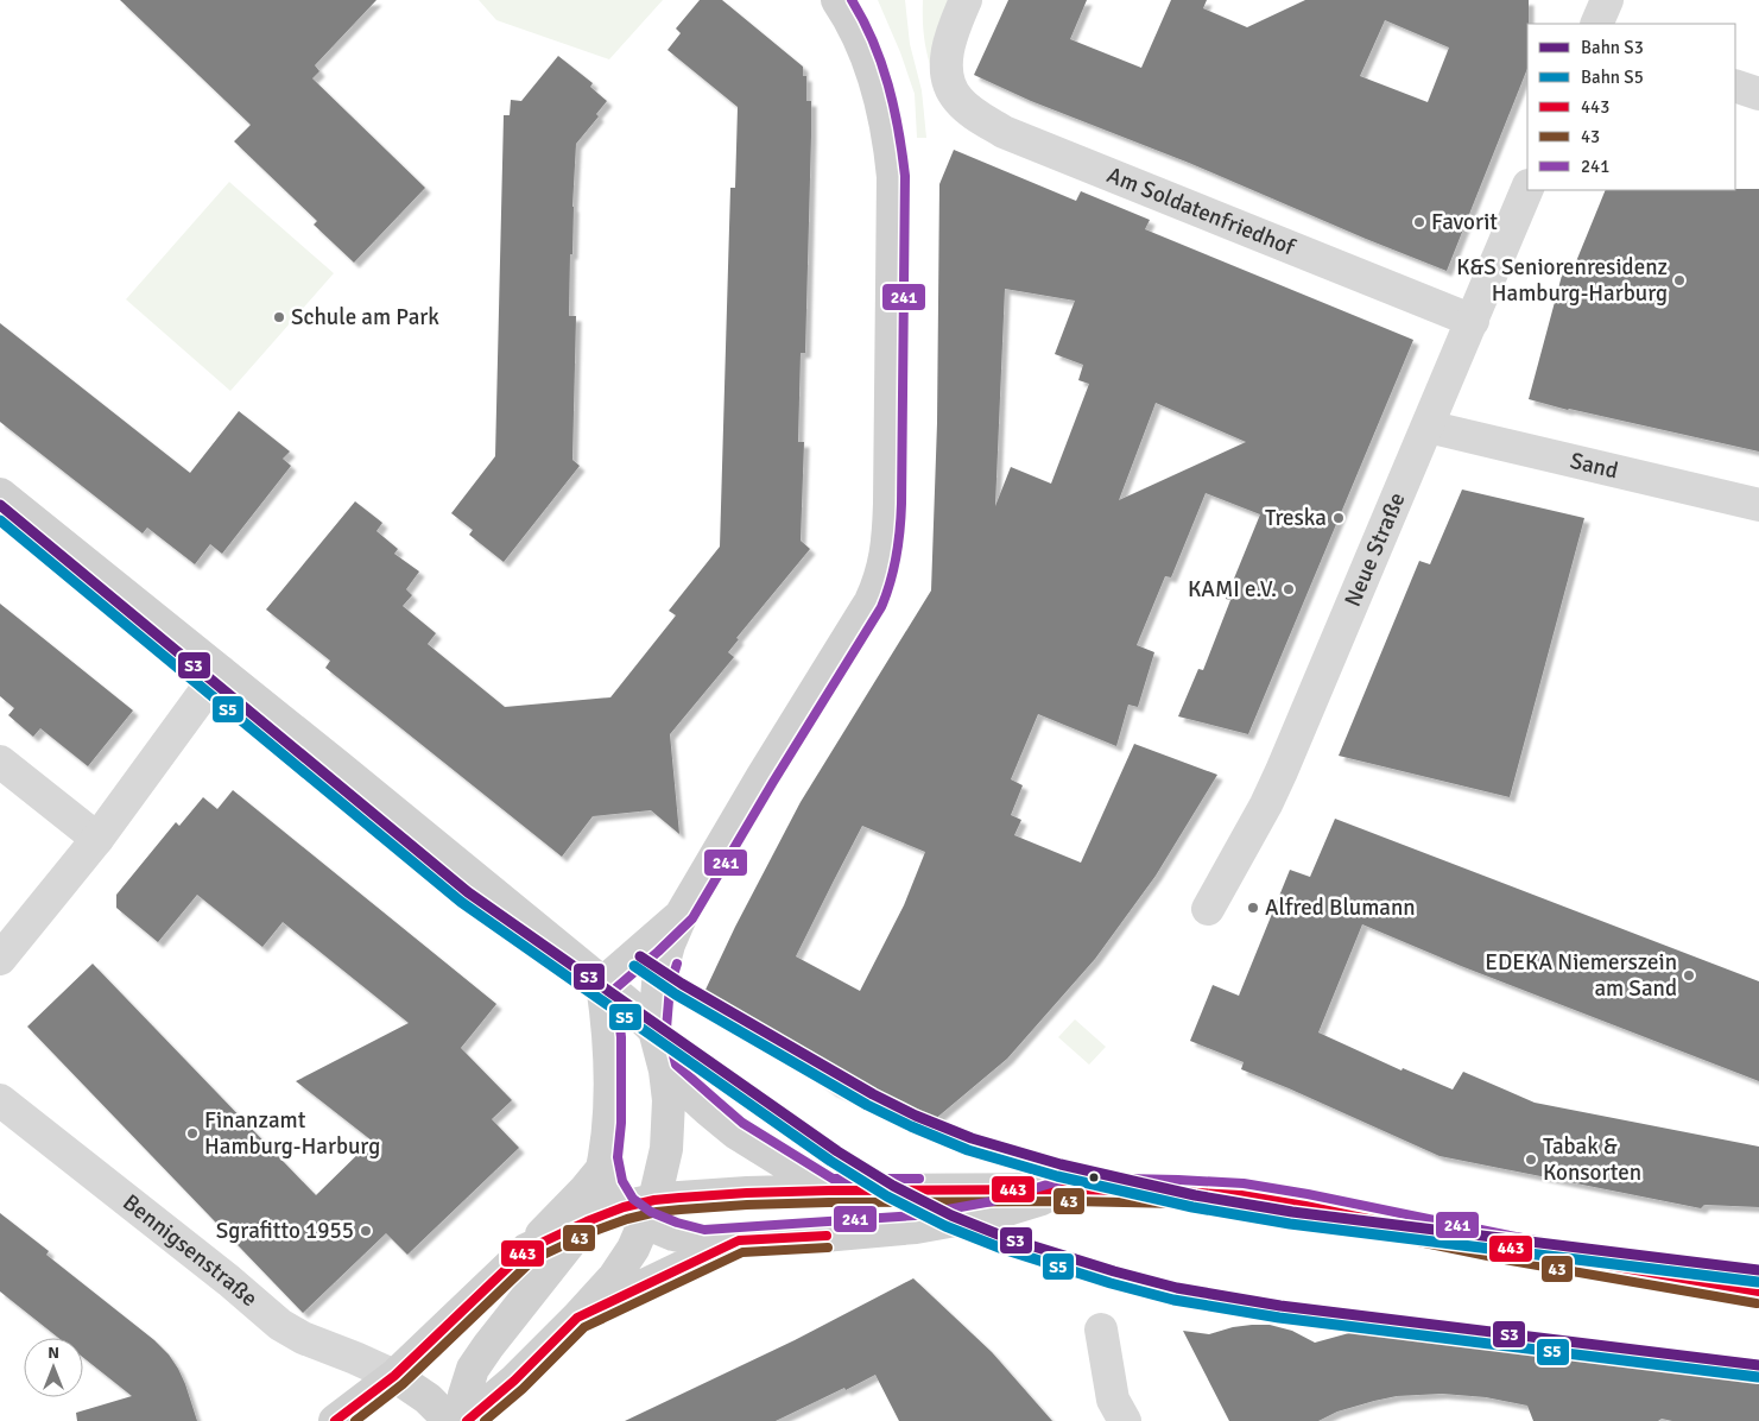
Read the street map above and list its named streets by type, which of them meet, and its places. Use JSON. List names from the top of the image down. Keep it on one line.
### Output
{"streets":{"street":["Am Soldatenfriedhof","Sand","Neue Straße","Bennigsenstraße"]},"crossings":[["Am Soldatenfriedhof","Neue Straße"],["Sand","Neue Straße"]],"places":["Favorit","K&S Seniorenresidenz Hamburg-Harburg","Schule am Park","Treska","KAMI e.V.","Alfred Blumann","EDEKA Niemerszein am Sand","Finanzamt Hamburg-Harburg","Tabak & Konsorten","Sgrafitto 1955"],"lines":["transit line 241","rail line S3","rail line S5","transit line 443","transit line 43"],"legend":["Bahn S3","Bahn S5","443","43","241"],"north":"top"}
